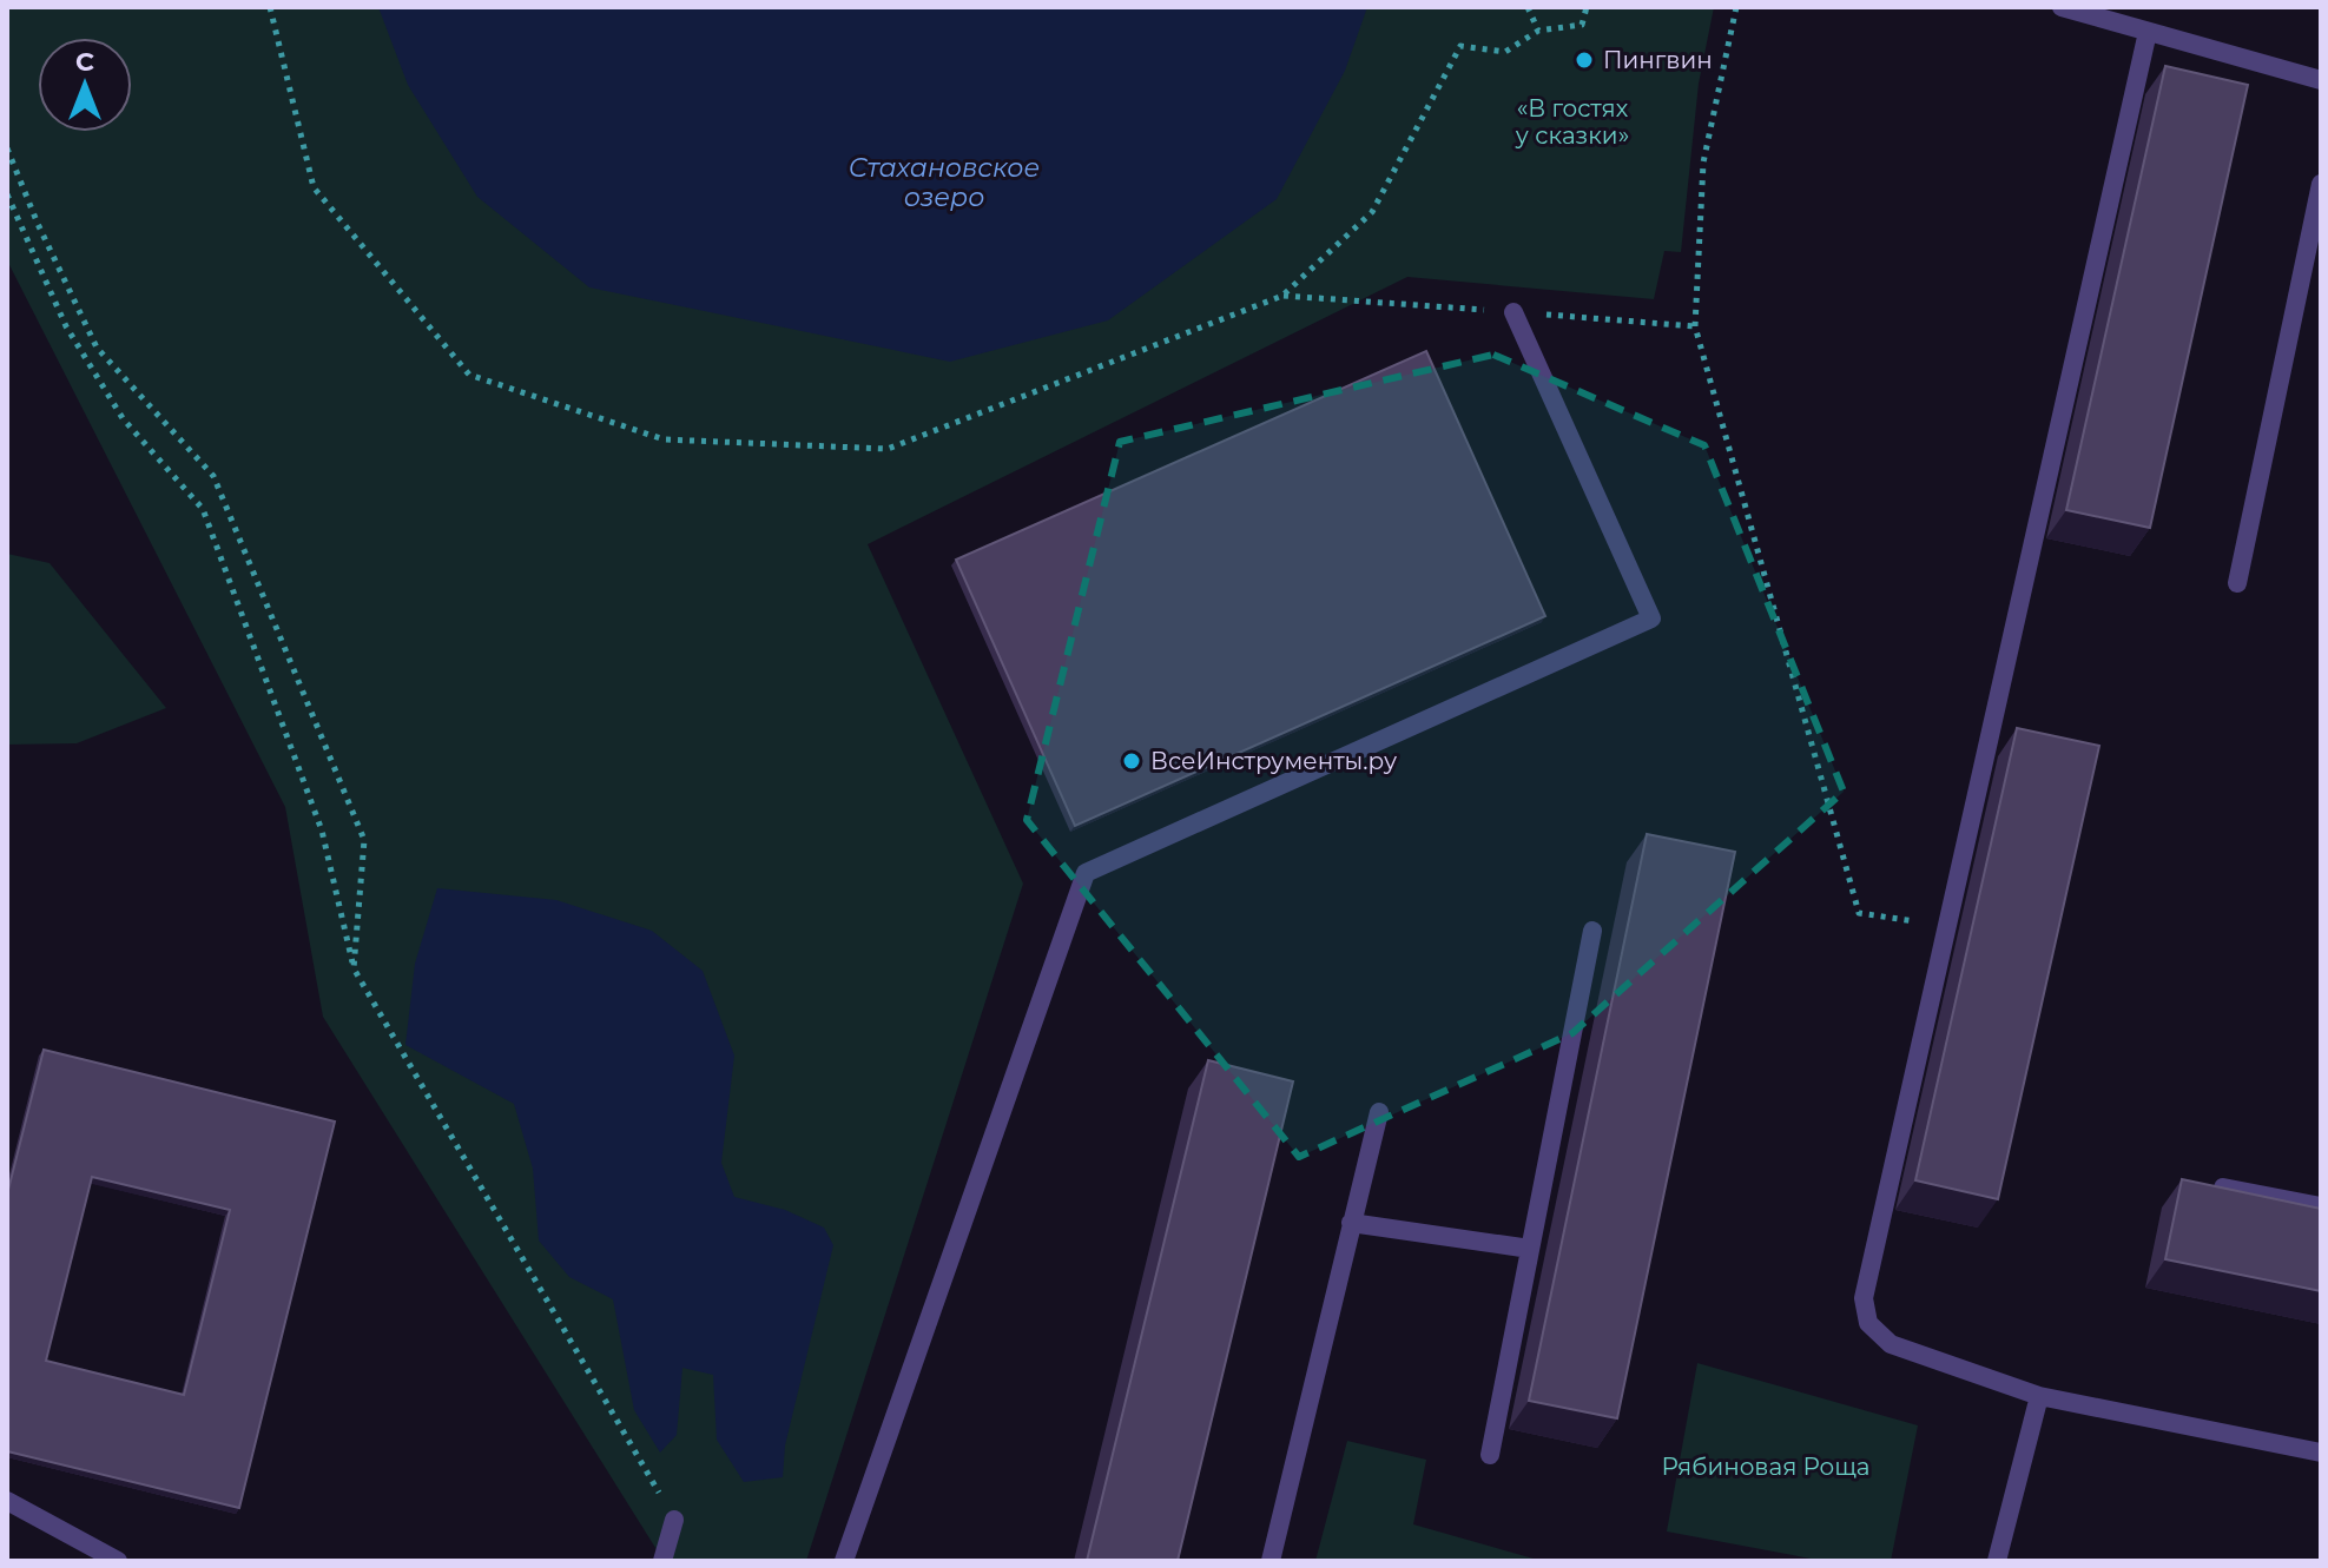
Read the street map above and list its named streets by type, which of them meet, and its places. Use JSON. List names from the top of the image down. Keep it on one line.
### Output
{"water":["Стахановское озеро"],"parks":["«В гостях у сказки»","Рябиновая Роща"],"places":["Пингвин","ВсеИнструменты.ру"],"north":"top"}
